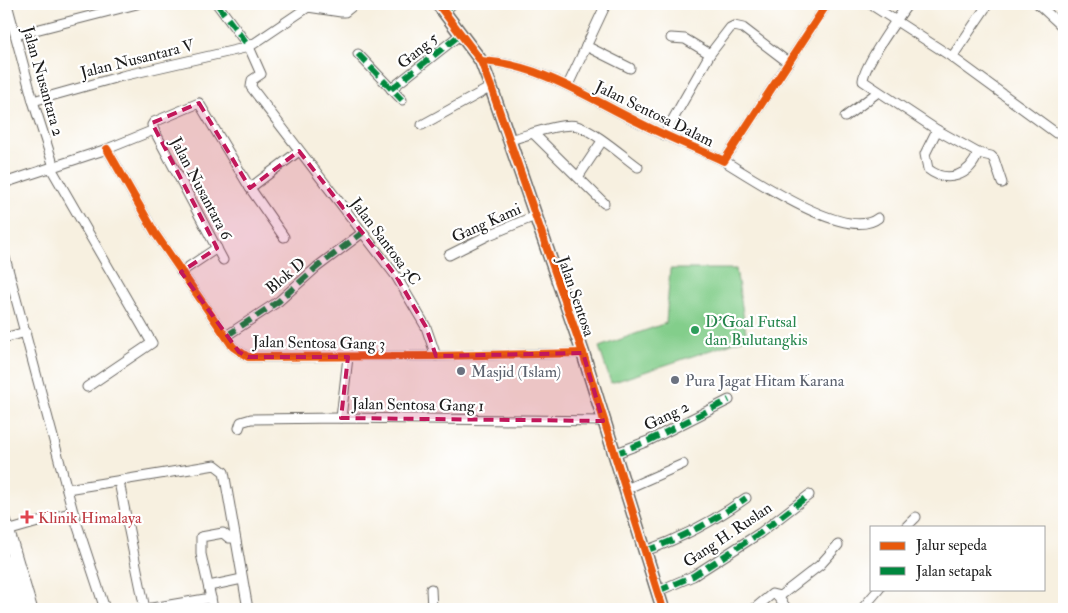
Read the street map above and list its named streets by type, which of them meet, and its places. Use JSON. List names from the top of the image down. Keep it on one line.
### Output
{"streets":{"street":["Gang 5","Jalan Nusantara V","Jalan Nusantara 2","Jalan Sentosa Dalam","Jalan Nusantara 6","Gang Kami","Jalan Santosa 3C","Blok D","Jalan Sentosa","Jalan Sentosa Gang 3","Jalan Sentosa Gang 1","Gang 2","Gang H. Ruslan"]},"crossings":[["Gang 5","Jalan Sentosa"],["Jalan Nusantara V","Jalan Nusantara 2"],["Jalan Nusantara V","Jalan Santosa 3C"],["Jalan Sentosa Dalam","Jalan Sentosa"],["Gang Kami","Jalan Sentosa"],["Jalan Santosa 3C","Blok D"],["Jalan Santosa 3C","Jalan Sentosa Gang 3"],["Blok D","Jalan Sentosa Gang 3"],["Jalan Sentosa","Jalan Sentosa Gang 3"],["Jalan Sentosa","Jalan Sentosa Gang 1"],["Jalan Sentosa","Gang 2"],["Jalan Sentosa","Gang H. Ruslan"]],"places":{"other":["D'Goal Futsal dan Bulutangkis","Masjid (Islam)","Pura Jagat Hitam Karana"],"health":["Klinik Himalaya"]},"legend":["Jalur sepeda","Jalan setapak"]}
